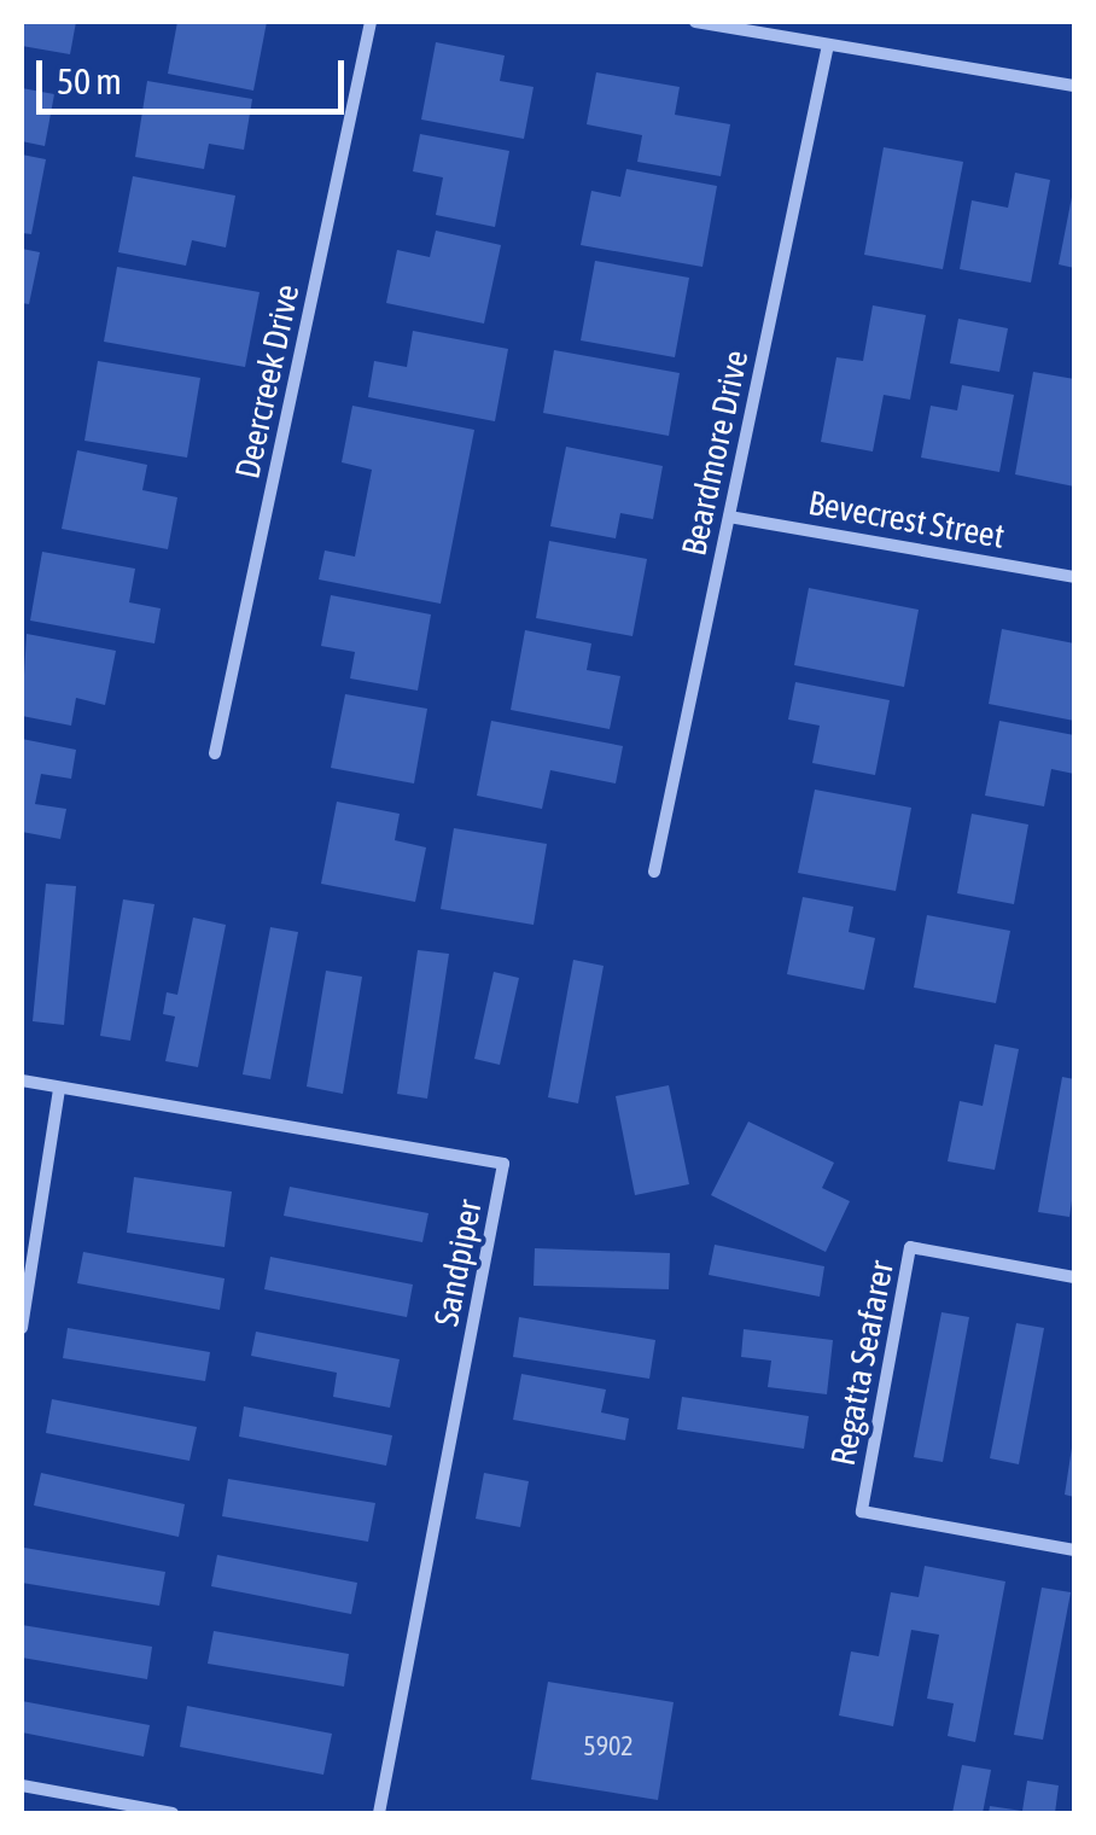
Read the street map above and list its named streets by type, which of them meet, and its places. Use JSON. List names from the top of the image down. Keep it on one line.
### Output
{"streets":{"street":["Deercreek Drive","Beardmore Drive","Bevecrest Street","Sandpiper","Regatta Seafarer"]},"crossings":[["Beardmore Drive","Bevecrest Street"]],"house_numbers":["5902"],"scale_bar":"50 m"}
